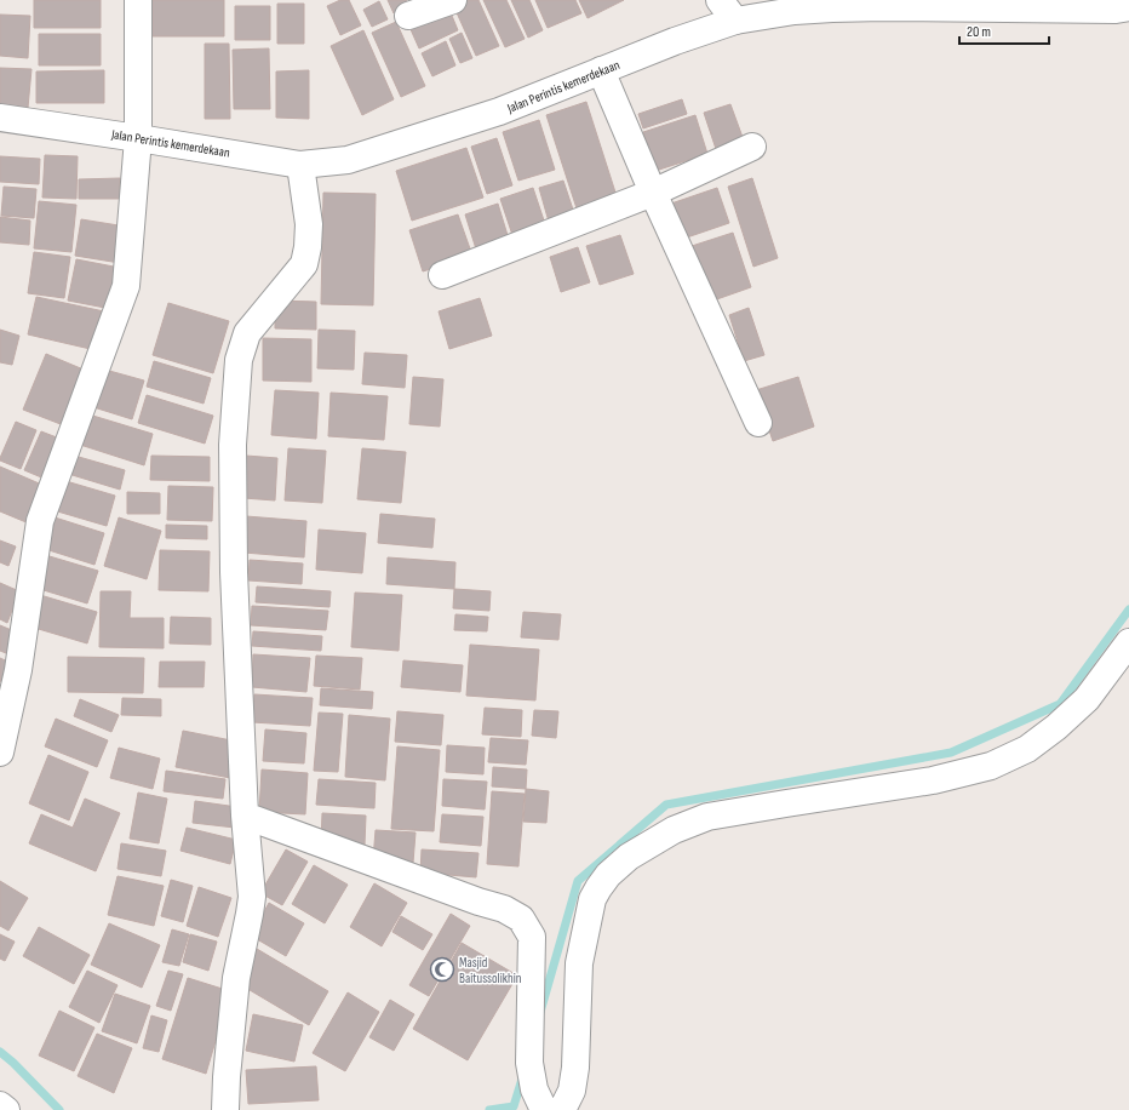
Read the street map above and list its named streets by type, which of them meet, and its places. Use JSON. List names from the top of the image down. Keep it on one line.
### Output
{"streets":{"street":["Jalan Perintis kemerdekaan"]},"places":{"mosque":["Masjid Baitussolikhin"]},"scale_bar":"20 m"}
